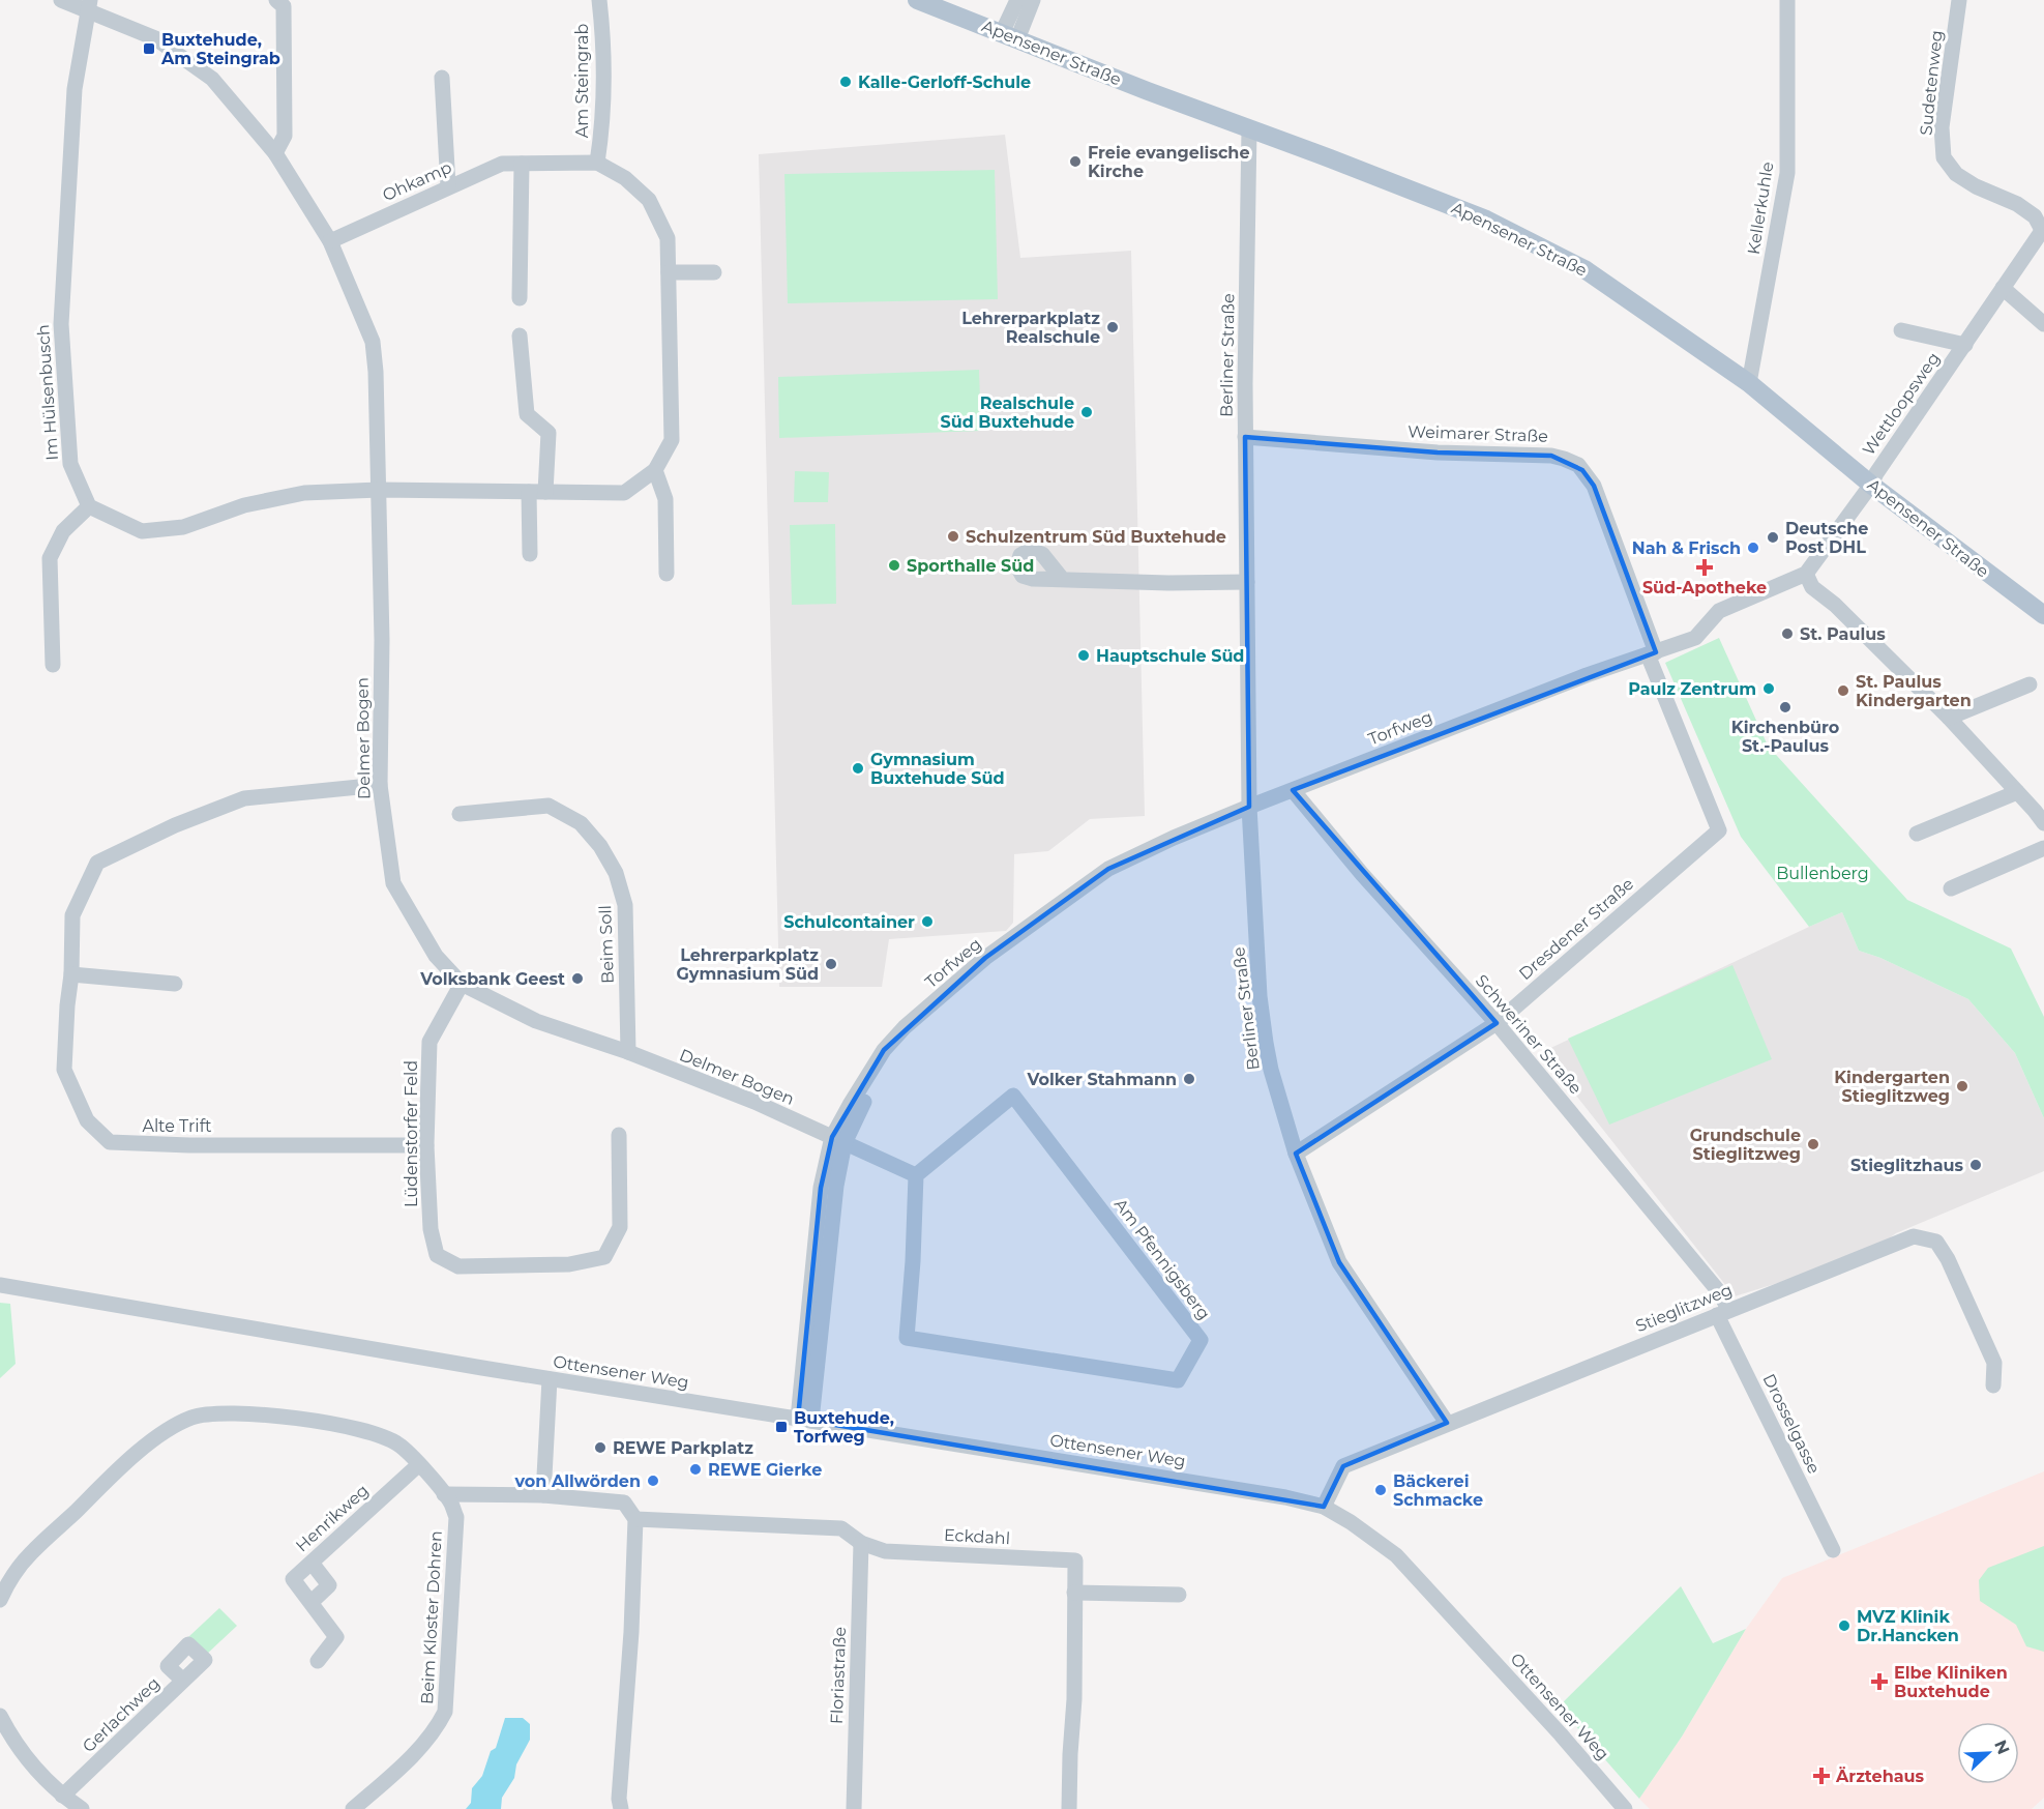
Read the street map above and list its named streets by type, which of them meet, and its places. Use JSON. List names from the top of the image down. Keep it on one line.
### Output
{"streets":{"main road":["Apensener Straße"],"street":["Am Steingrab","Sudetenweg","Ohkamp","Kellerkuhle","Berliner Straße","Im Hülsenbusch","Wettloopsweg","Weimarer Straße","Torfweg","Delmer Bogen","Dresdener Straße","Beim Soll","Schweriner Straße","Alte Trift","Lüdenstorfer Feld","Am Pfennigsberg","Stieglitzweg","Ottensener Weg","Drosselgasse","Henrikweg","Eckdahl","Beim Kloster Dohren","Floriastraße","Gerlachweg"]},"crossings":[["Apensener Straße","Kellerkuhle"],["Apensener Straße","Berliner Straße"],["Apensener Straße","Wettloopsweg"],["Am Steingrab","Ohkamp"],["Sudetenweg","Wettloopsweg"],["Ohkamp","Delmer Bogen"],["Berliner Straße","Weimarer Straße"],["Berliner Straße","Torfweg"],["Berliner Straße","Dresdener Straße"],["Berliner Straße","Stieglitzweg"],["Im Hülsenbusch","Delmer Bogen"],["Weimarer Straße","Torfweg"],["Weimarer Straße","Dresdener Straße"],["Torfweg","Delmer Bogen"],["Torfweg","Dresdener Straße"],["Torfweg","Schweriner Straße"],["Torfweg","Ottensener Weg"],["Delmer Bogen","Beim Soll"],["Delmer Bogen","Alte Trift"],["Delmer Bogen","Lüdenstorfer Feld"],["Dresdener Straße","Schweriner Straße"],["Schweriner Straße","Stieglitzweg"],["Schweriner Straße","Drosselgasse"],["Alte Trift","Lüdenstorfer Feld"],["Stieglitzweg","Ottensener Weg"],["Stieglitzweg","Drosselgasse"],["Henrikweg","Beim Kloster Dohren"],["Eckdahl","Floriastraße"]],"parks":["Bullenberg"],"places":{"transit":["Buxtehude, Am Steingrab","Buxtehude, Torfweg"],"other":["Kalle-Gerloff-Schule","Freie evangelische Kirche","Lehrerparkplatz Realschule","Realschule Süd Buxtehude","Schulzentrum Süd Buxtehude","Deutsche Post DHL","Nah & Frisch","Sporthalle Süd","St. Paulus","Hauptschule Süd","Paulz Zentrum","St. Paulus Kindergarten","Kirchenbüro St.-Paulus","Gymnasium Buxtehude Süd","Schulcontainer","Lehrerparkplatz Gymnasium Süd","Volksbank Geest","Volker Stahmann","Kindergarten Stieglitzweg","Grundschule Stieglitzweg","Stieglitzhaus","REWE Parkplatz","REWE Gierke","von Allwörden","Bäckerei Schmacke","MVZ Klinik Dr.Hancken"],"health":["Süd-Apotheke","Elbe Kliniken Buxtehude","Ärztehaus"]},"north":"top right"}
